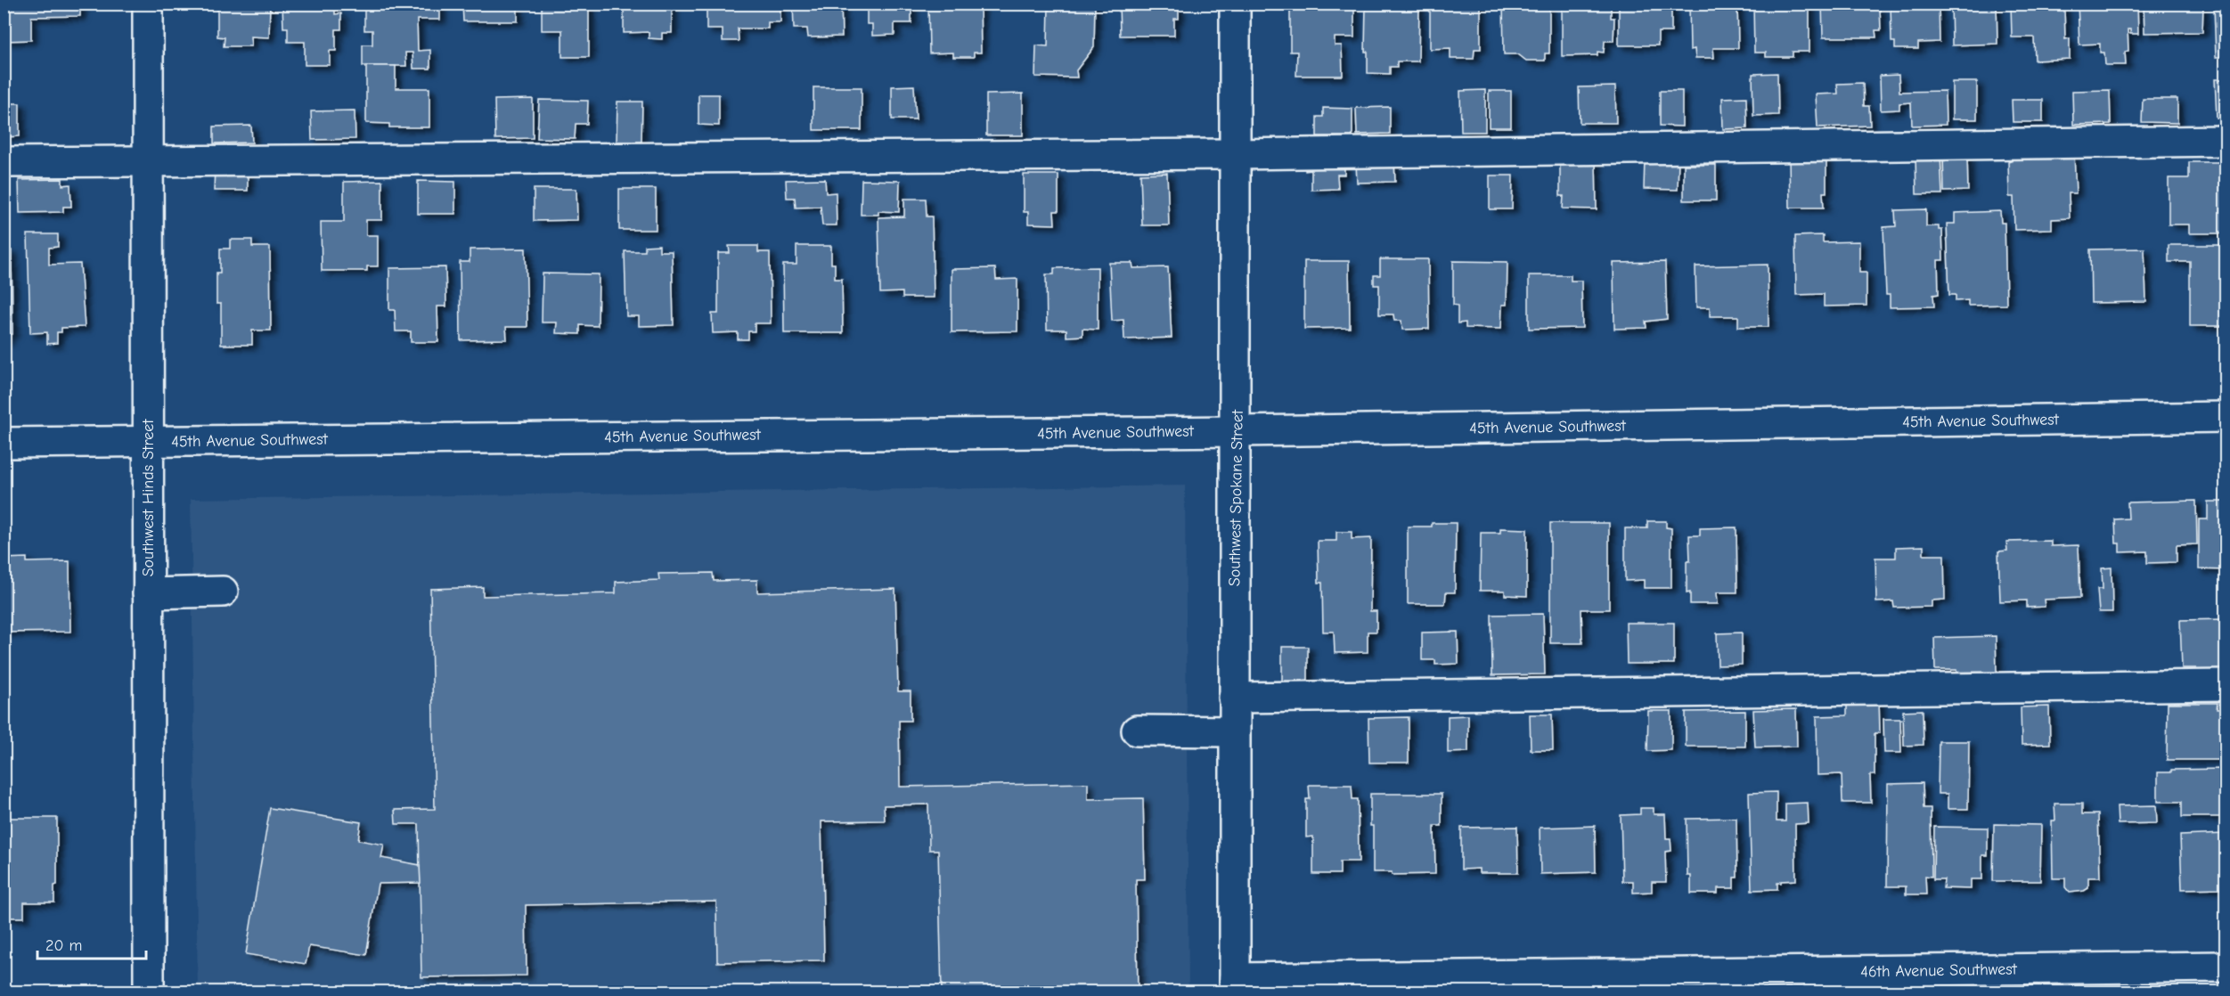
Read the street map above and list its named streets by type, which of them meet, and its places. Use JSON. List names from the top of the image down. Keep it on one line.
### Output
{"streets":{"street":["45th Avenue Southwest","Southwest Hinds Street","Southwest Spokane Street","46th Avenue Southwest"]},"crossings":[["45th Avenue Southwest","Southwest Hinds Street"],["45th Avenue Southwest","Southwest Spokane Street"],["Southwest Spokane Street","46th Avenue Southwest"]],"scale_bar":"20 m"}
